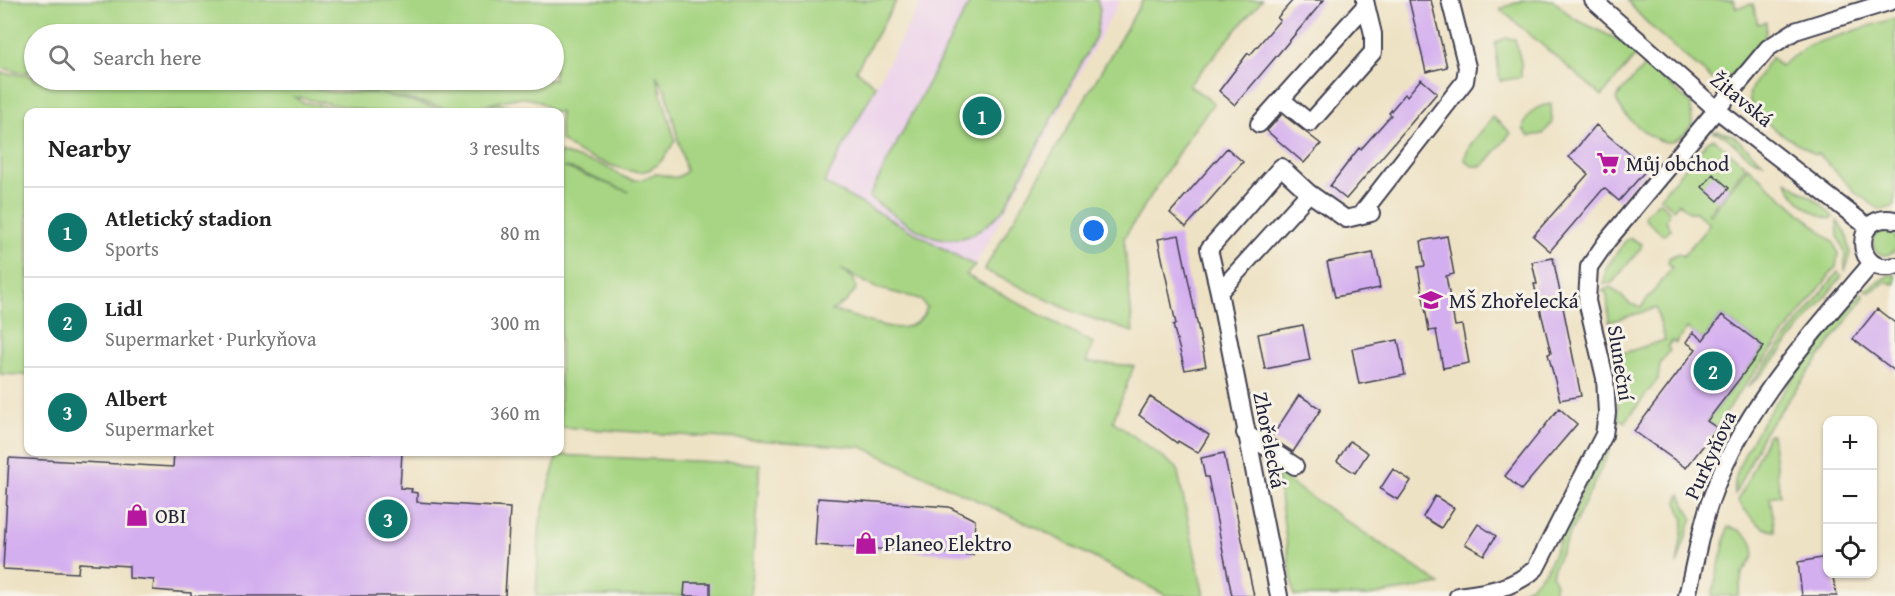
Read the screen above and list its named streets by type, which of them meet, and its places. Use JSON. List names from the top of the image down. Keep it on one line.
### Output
{"streets":{"street":["Žitavská","Sluneční","Zhořelecká","Purkyňova"]},"crossings":[["Žitavská","Sluneční"]],"places":{"supermarket":["Můj obchod"],"school or university":["MŠ Zhořelecká"],"shop":["OBI","Planeo Elektro"]},"page":{"search":"Search here","pins":["1","2","3"],"heading":["Nearby","3 results"],"list":[{"mark":"1","name":"Atletický stadion","note":"Sports","value":"80 m"},{"mark":"2","name":"Lidl","note":"Supermarket · Purkyňova","value":"300 m"},{"mark":"3","name":"Albert","note":"Supermarket","value":"360 m"}],"map_buttons":["+","−"]}}
